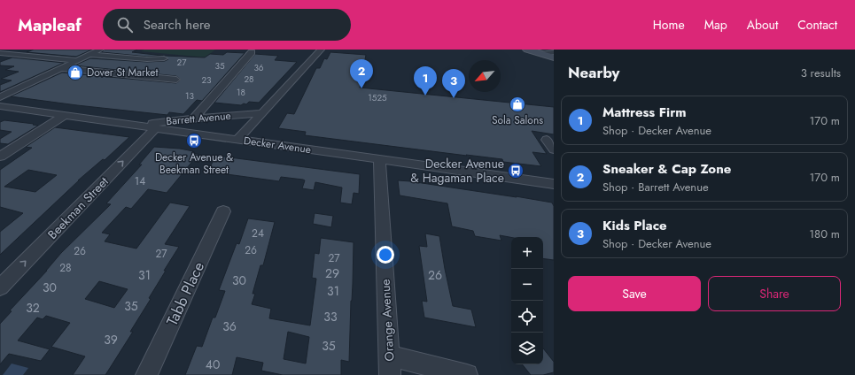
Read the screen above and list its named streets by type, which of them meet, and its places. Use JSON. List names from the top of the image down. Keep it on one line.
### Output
{"streets":{"street":["Barrett Avenue","Decker Avenue","Beekman Street","Tabb Place","Orange Avenue"]},"crossings":[["Barrett Avenue","Decker Avenue"],["Decker Avenue","Beekman Street"],["Decker Avenue","Orange Avenue"]],"places":{"shop":["Dover St Market","Sola Salons"],"bus stop":["Decker Avenue & Beekman Street","Decker Avenue & Hagaman Place"]},"house_numbers":["27","35","36","28","23","18","13","1525","14","24","26","26","27","27","28","29","31","26","30","30","31","35","32","33","36","39","35","40"],"north":"bottom left","page":{"header":"Mapleaf","search":"Search here","nav":["Home","Map","About","Contact"],"heading":["Nearby","3 results"],"pins":["2","1","3"],"list":[{"mark":"1","name":"Mattress Firm","note":"Shop · Decker Avenue","value":"170 m"},{"mark":"2","name":"Sneaker & Cap Zone","note":"Shop · Barrett Avenue","value":"170 m"},{"mark":"3","name":"Kids Place","note":"Shop · Decker Avenue","value":"180 m"}],"map_buttons":["+","−"],"buttons":["Save","Share"]}}
